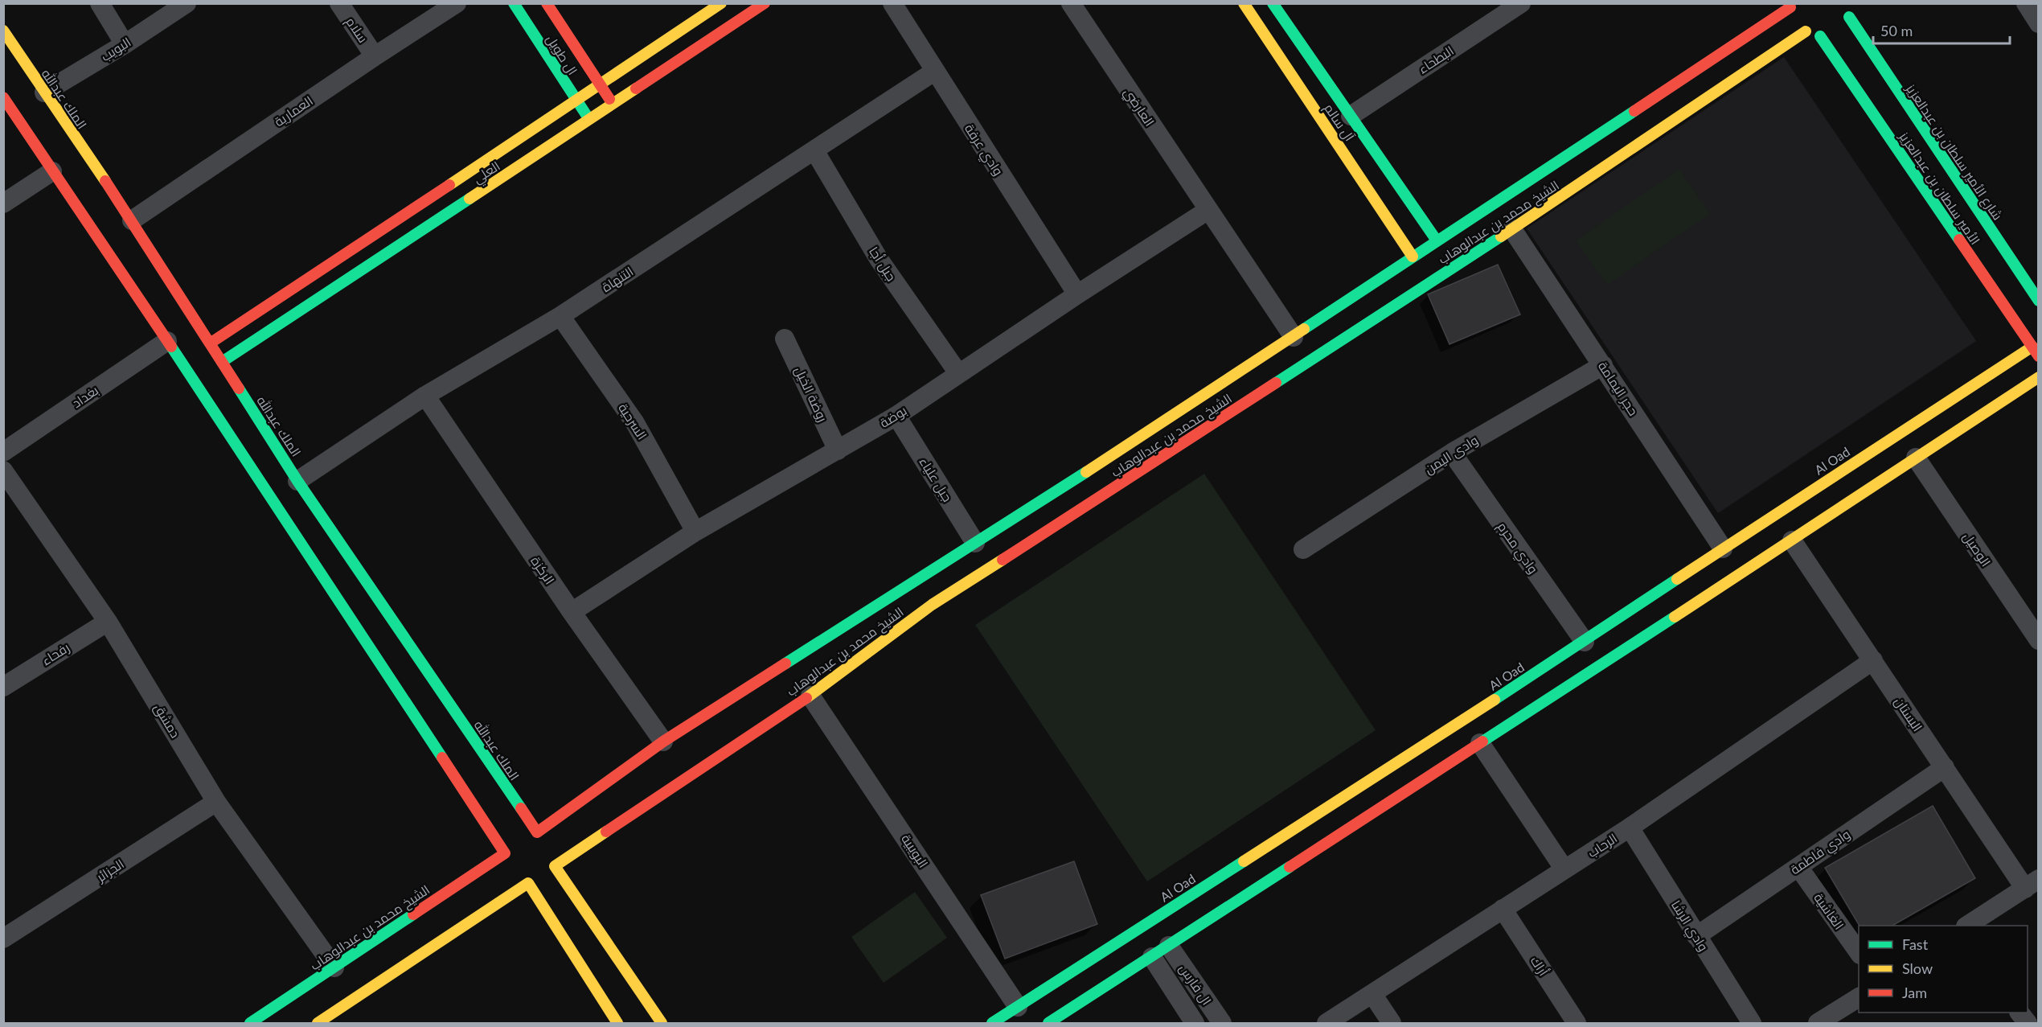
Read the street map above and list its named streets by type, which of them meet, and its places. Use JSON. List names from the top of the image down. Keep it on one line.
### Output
{"streets":{"street":["سلام","البويب","ال طويل","البطحاء","الملك عبدالله","العارضي","العمارية","آل سالم","وادي عرفة","شارع الأمير سلطان بن عبدالعزيز","العلي","الأمير سلطان بن عبدالعزيز","الشيخ محمد بن عبدالوهاب","جبل أجا","التنهاة","حجر اليمامة","روضة الخيل","بغداد","بوضة","السرحية","وادى اليمن","Al Oad","جبل علياء","وادي محرم","الوصيل","الركزة","رفحاء","البستان","دمشق","الرحاب","البويبية","وادي فاطمة","الجزائر","الغاشية","وادي الرشا","أراك","ال فارس"]},"crossings":[["سلام","العمارية"],["البويب","الملك عبدالله"],["ال طويل","العلي"],["البطحاء","آل سالم"],["الملك عبدالله","العمارية"],["الملك عبدالله","العلي"],["الملك عبدالله","الشيخ محمد بن عبدالوهاب"],["الملك عبدالله","التنهاة"],["العارضي","الشيخ محمد بن عبدالوهاب"],["العارضي","بوضة"],["آل سالم","الشيخ محمد بن عبدالوهاب"],["وادي عرفة","التنهاة"],["وادي عرفة","بوضة"],["الأمير سلطان بن عبدالعزيز","الشيخ محمد بن عبدالوهاب"],["الأمير سلطان بن عبدالعزيز","Al Oad"],["الشيخ محمد بن عبدالوهاب","حجر اليمامة"],["الشيخ محمد بن عبدالوهاب","جبل علياء"],["الشيخ محمد بن عبدالوهاب","الركزة"],["الشيخ محمد بن عبدالوهاب","دمشق"],["الشيخ محمد بن عبدالوهاب","البويبية"],["جبل أجا","التنهاة"],["جبل أجا","بوضة"],["التنهاة","السرحية"],["التنهاة","الركزة"],["حجر اليمامة","وادى اليمن"],["حجر اليمامة","Al Oad"],["روضة الخيل","بوضة"],["بوضة","السرحية"],["بوضة","جبل علياء"],["بوضة","الركزة"],["وادى اليمن","وادي محرم"],["Al Oad","وادي محرم"],["Al Oad","البويبية"],["رفحاء","دمشق"],["البستان","الرحاب"],["البستان","وادي فاطمة"],["دمشق","الجزائر"],["الرحاب","وادي الرشا"],["الرحاب","أراك"],["وادي فاطمة","الغاشية"],["وادي فاطمة","وادي الرشا"]],"legend":["Fast","Slow","Jam"],"scale_bar":"50 m"}
